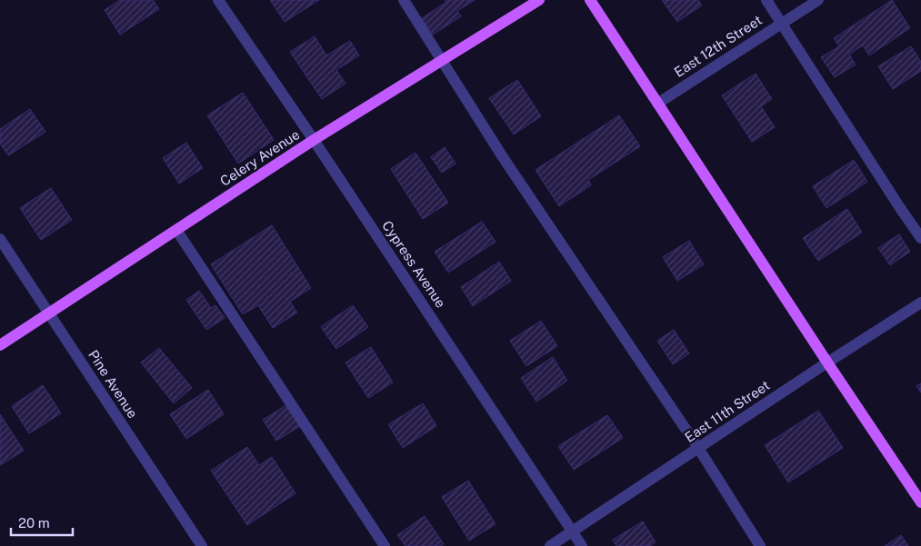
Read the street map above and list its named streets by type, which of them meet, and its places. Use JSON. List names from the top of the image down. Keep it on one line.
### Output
{"streets":{"main road":["Celery Avenue"],"street":["East 12th Street","Cypress Avenue","Pine Avenue","East 11th Street"]},"crossings":[["Celery Avenue","Cypress Avenue"],["Celery Avenue","Pine Avenue"],["Cypress Avenue","East 11th Street"]],"scale_bar":"20 m"}
